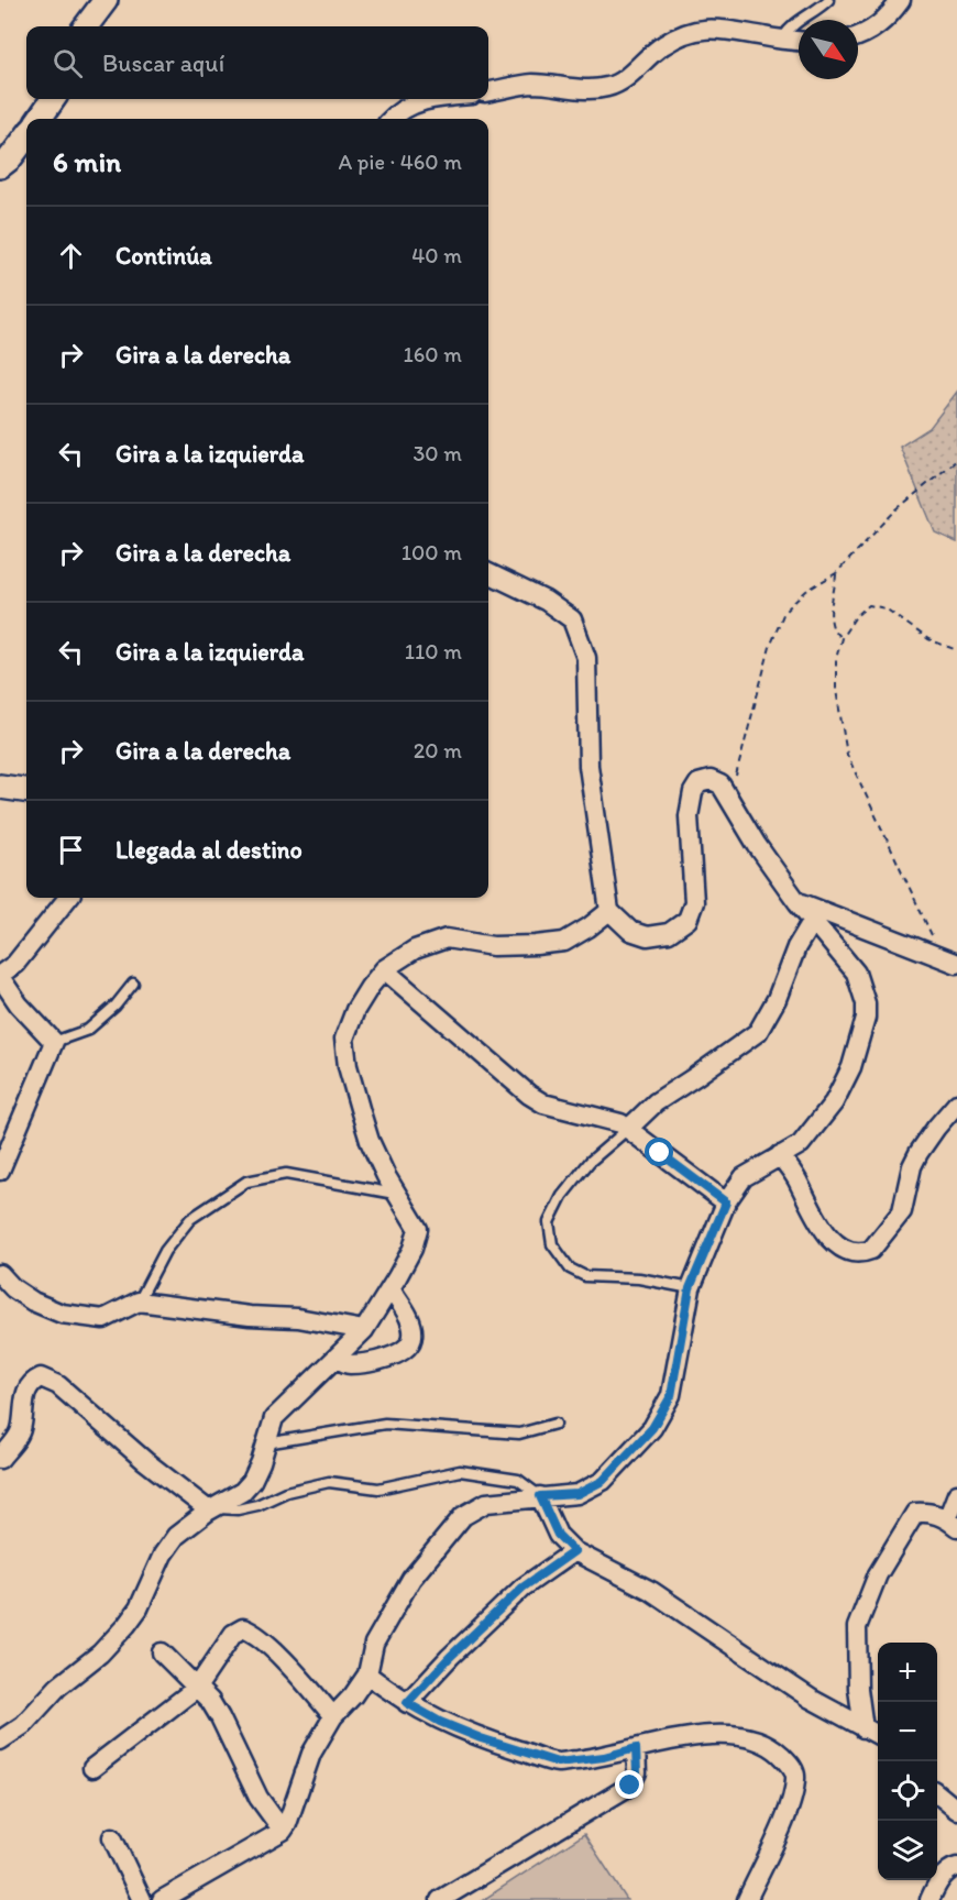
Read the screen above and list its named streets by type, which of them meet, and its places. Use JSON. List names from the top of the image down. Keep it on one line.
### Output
{"north":"bottom right","page":{"search":"Buscar aquí","heading":["6 min","A pie · 460 m"],"list":[["Continúa","40 m"],["Gira a la derecha","160 m"],["Gira a la izquierda","30 m"],["Gira a la derecha","100 m"],["Gira a la izquierda","110 m"],["Gira a la derecha","20 m"],"Llegada al destino"],"map_buttons":["+","−"]}}
